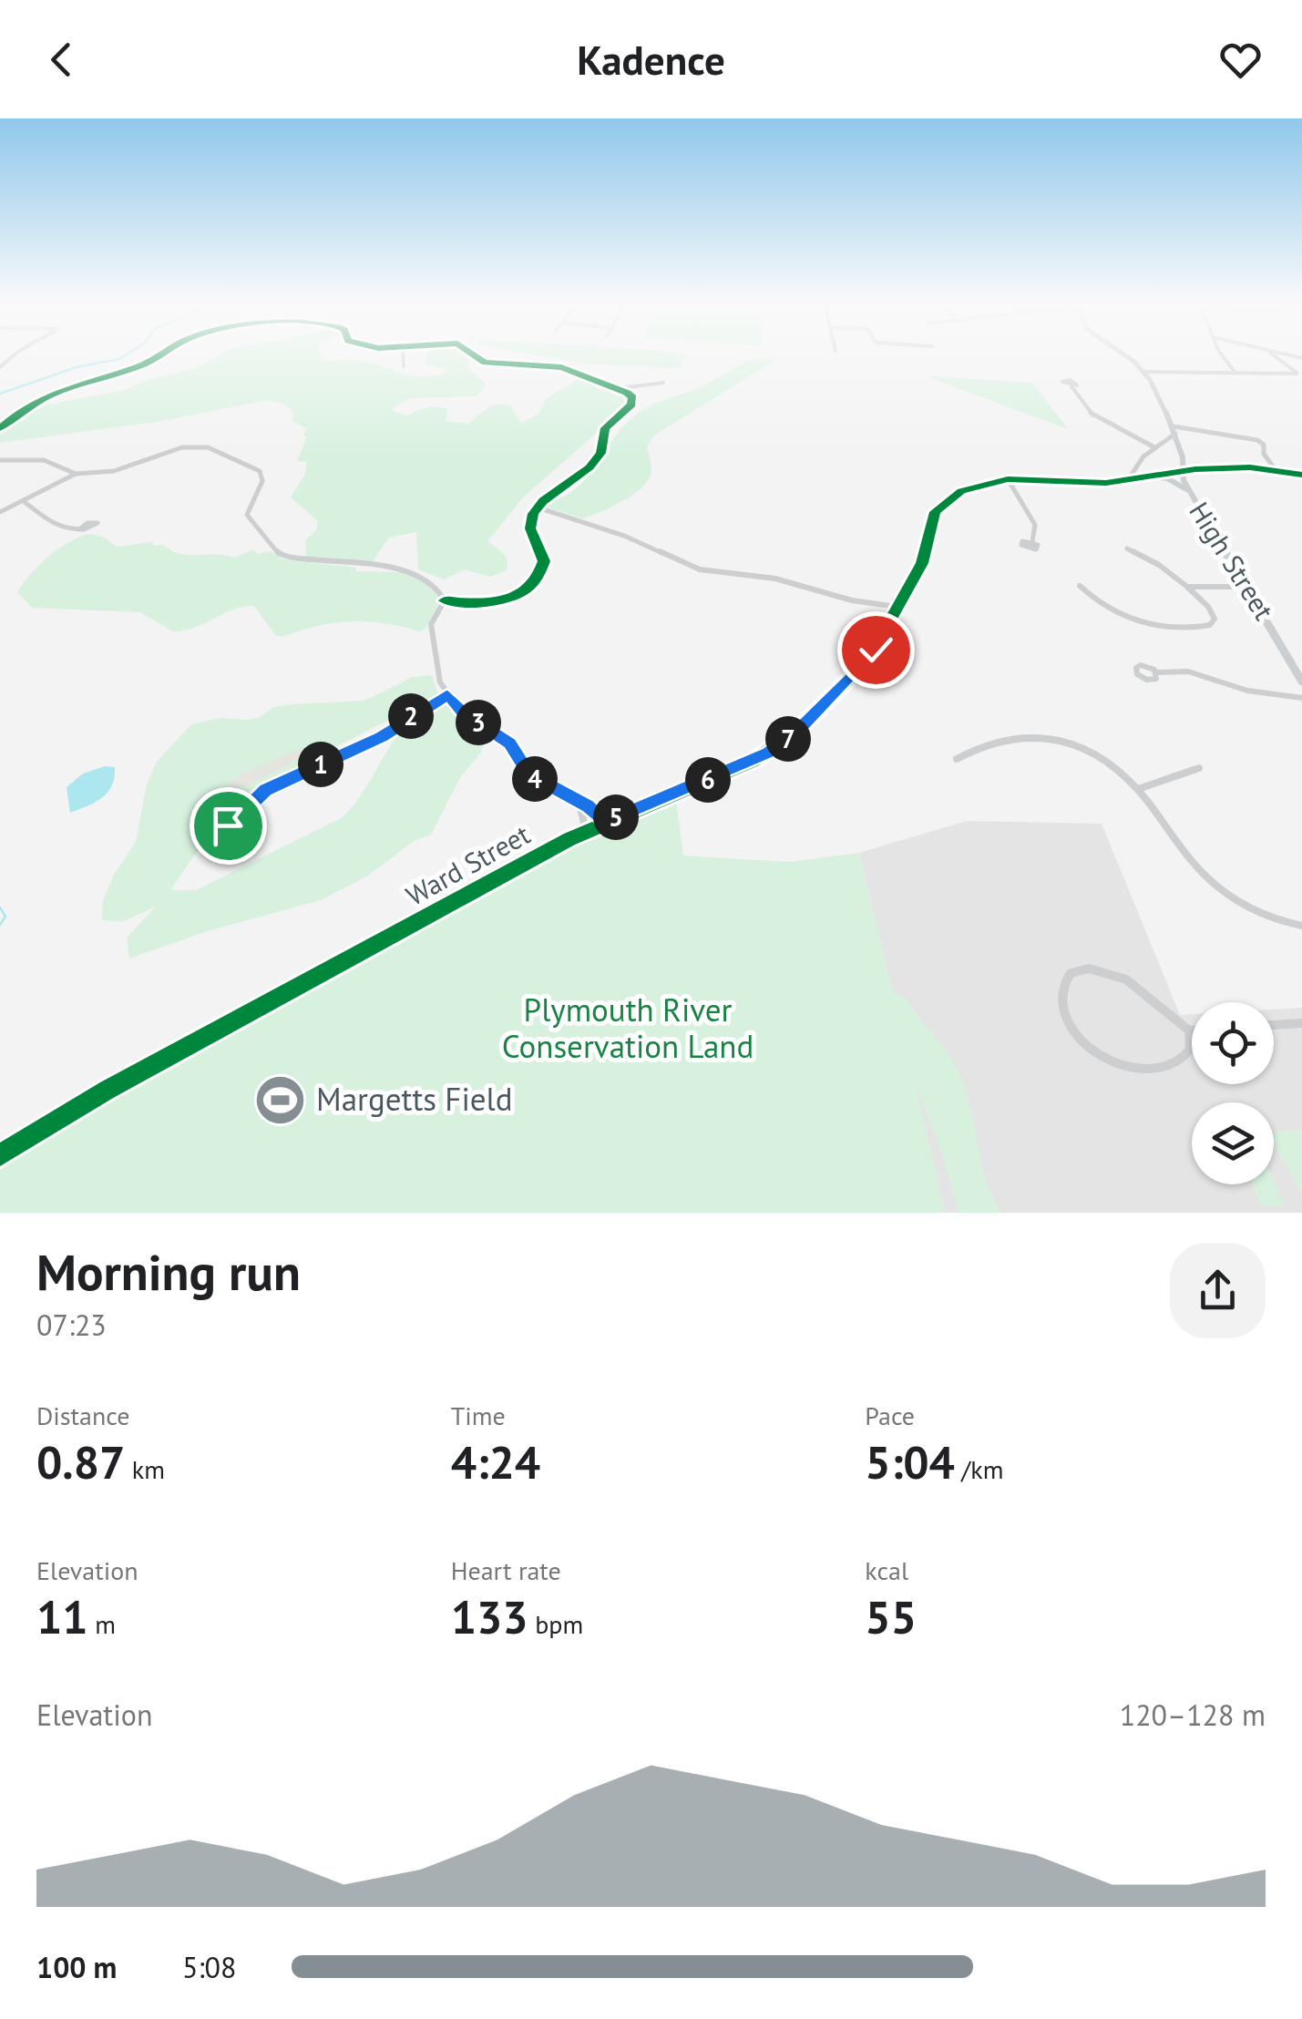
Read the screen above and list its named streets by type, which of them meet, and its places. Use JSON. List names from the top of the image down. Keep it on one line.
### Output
{"streets":{"main road":["High Street"],"street":["Ward Street"]},"crossings":[["High Street","Ward Street"]],"parks":["Plymouth River Conservation Land"],"places":{"sports":["Margetts Field"]},"page":{"header":"Kadence","pins":["2","3","7","1","4","6","5"],"heading":["Morning run","07:23"],"stats":[["Distance","0.87 km"],["Time","4:24"],["Pace","5:04 /km"],["Elevation","11 m"],["Heart rate","133 bpm"],["kcal","55"]],"chart":["Elevation","120–128 m"],"list":[{"name":"100 m","note":"5:08"}]}}
